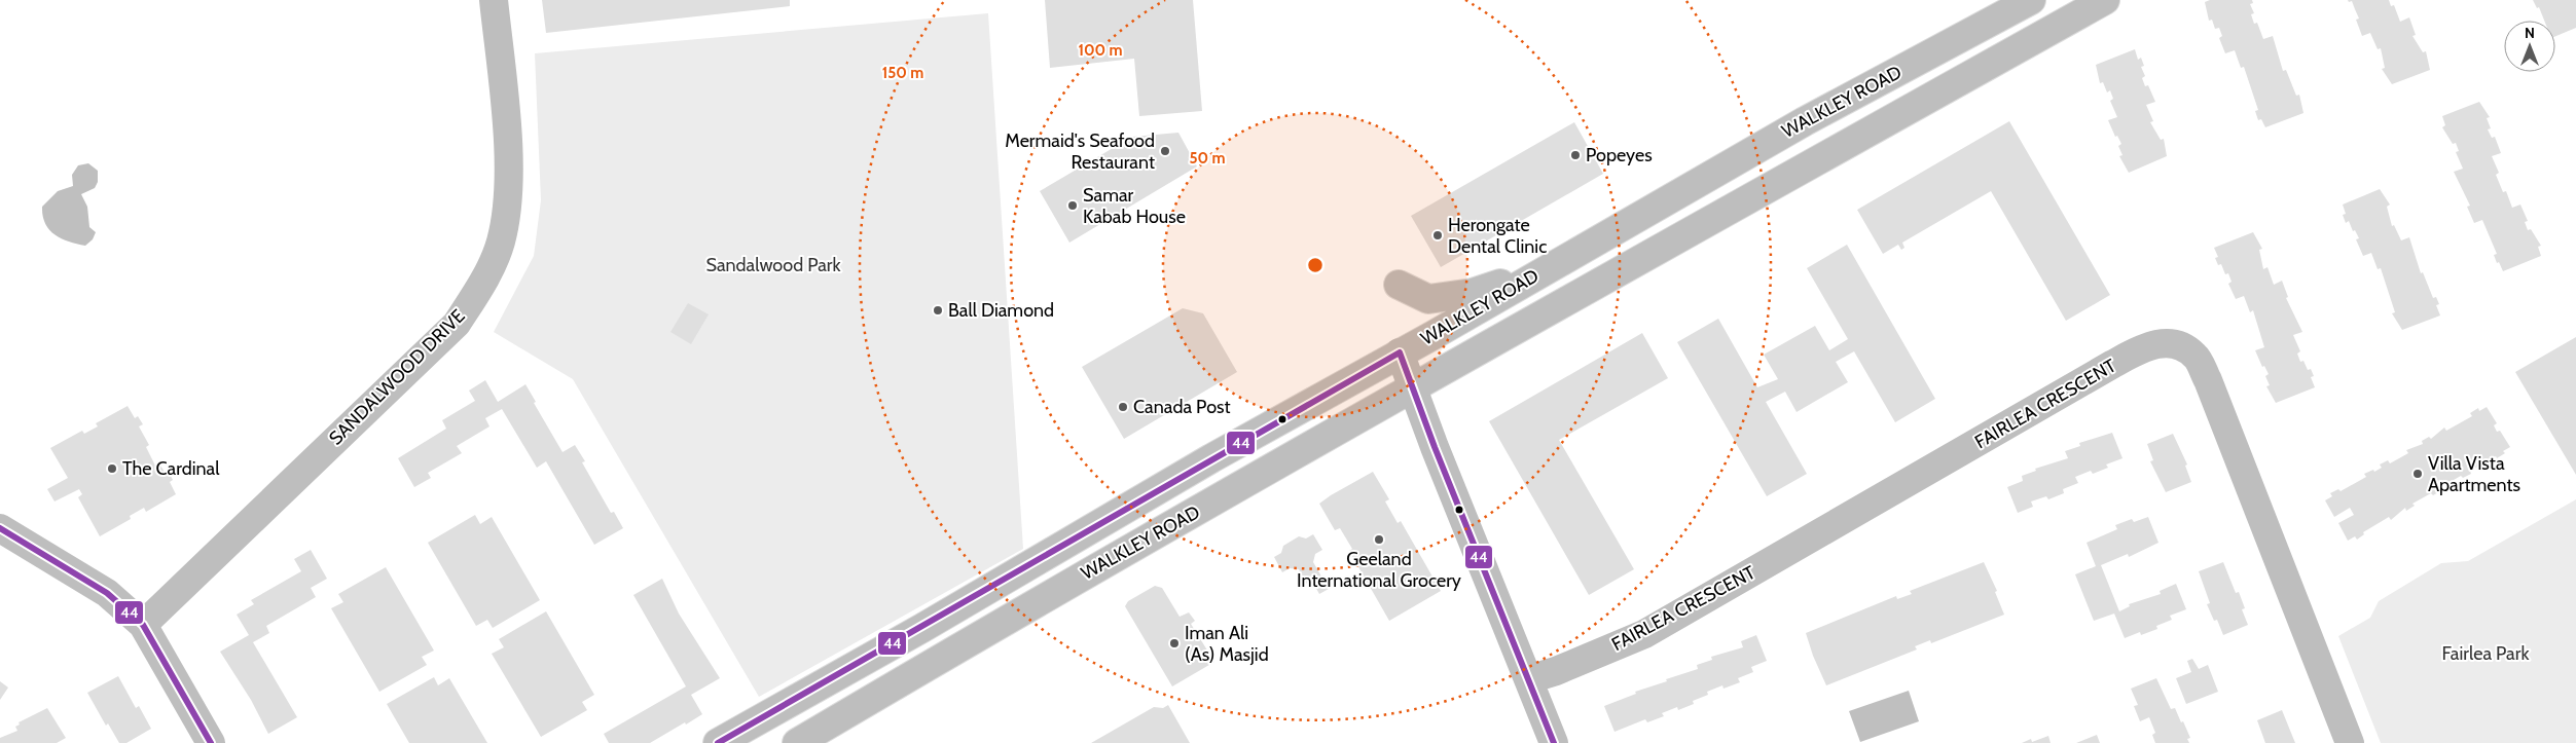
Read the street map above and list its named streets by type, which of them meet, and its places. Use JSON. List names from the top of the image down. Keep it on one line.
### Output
{"streets":{"main road":["WALKLEY ROAD","SANDALWOOD DRIVE","FAIRLEA CRESCENT"]},"parks":["Sandalwood Park","Fairlea Park"],"places":["Mermaid's Seafood Restaurant","Popeyes","Samar Kabab House","Herongate Dental Clinic","Ball Diamond","Canada Post","The Cardinal","Villa Vista Apartments","Geeland International Grocery","Iman Ali (As) Masjid"],"lines":["transit line 44"],"north":"top","rings":["100 m","150 m","50 m"]}
